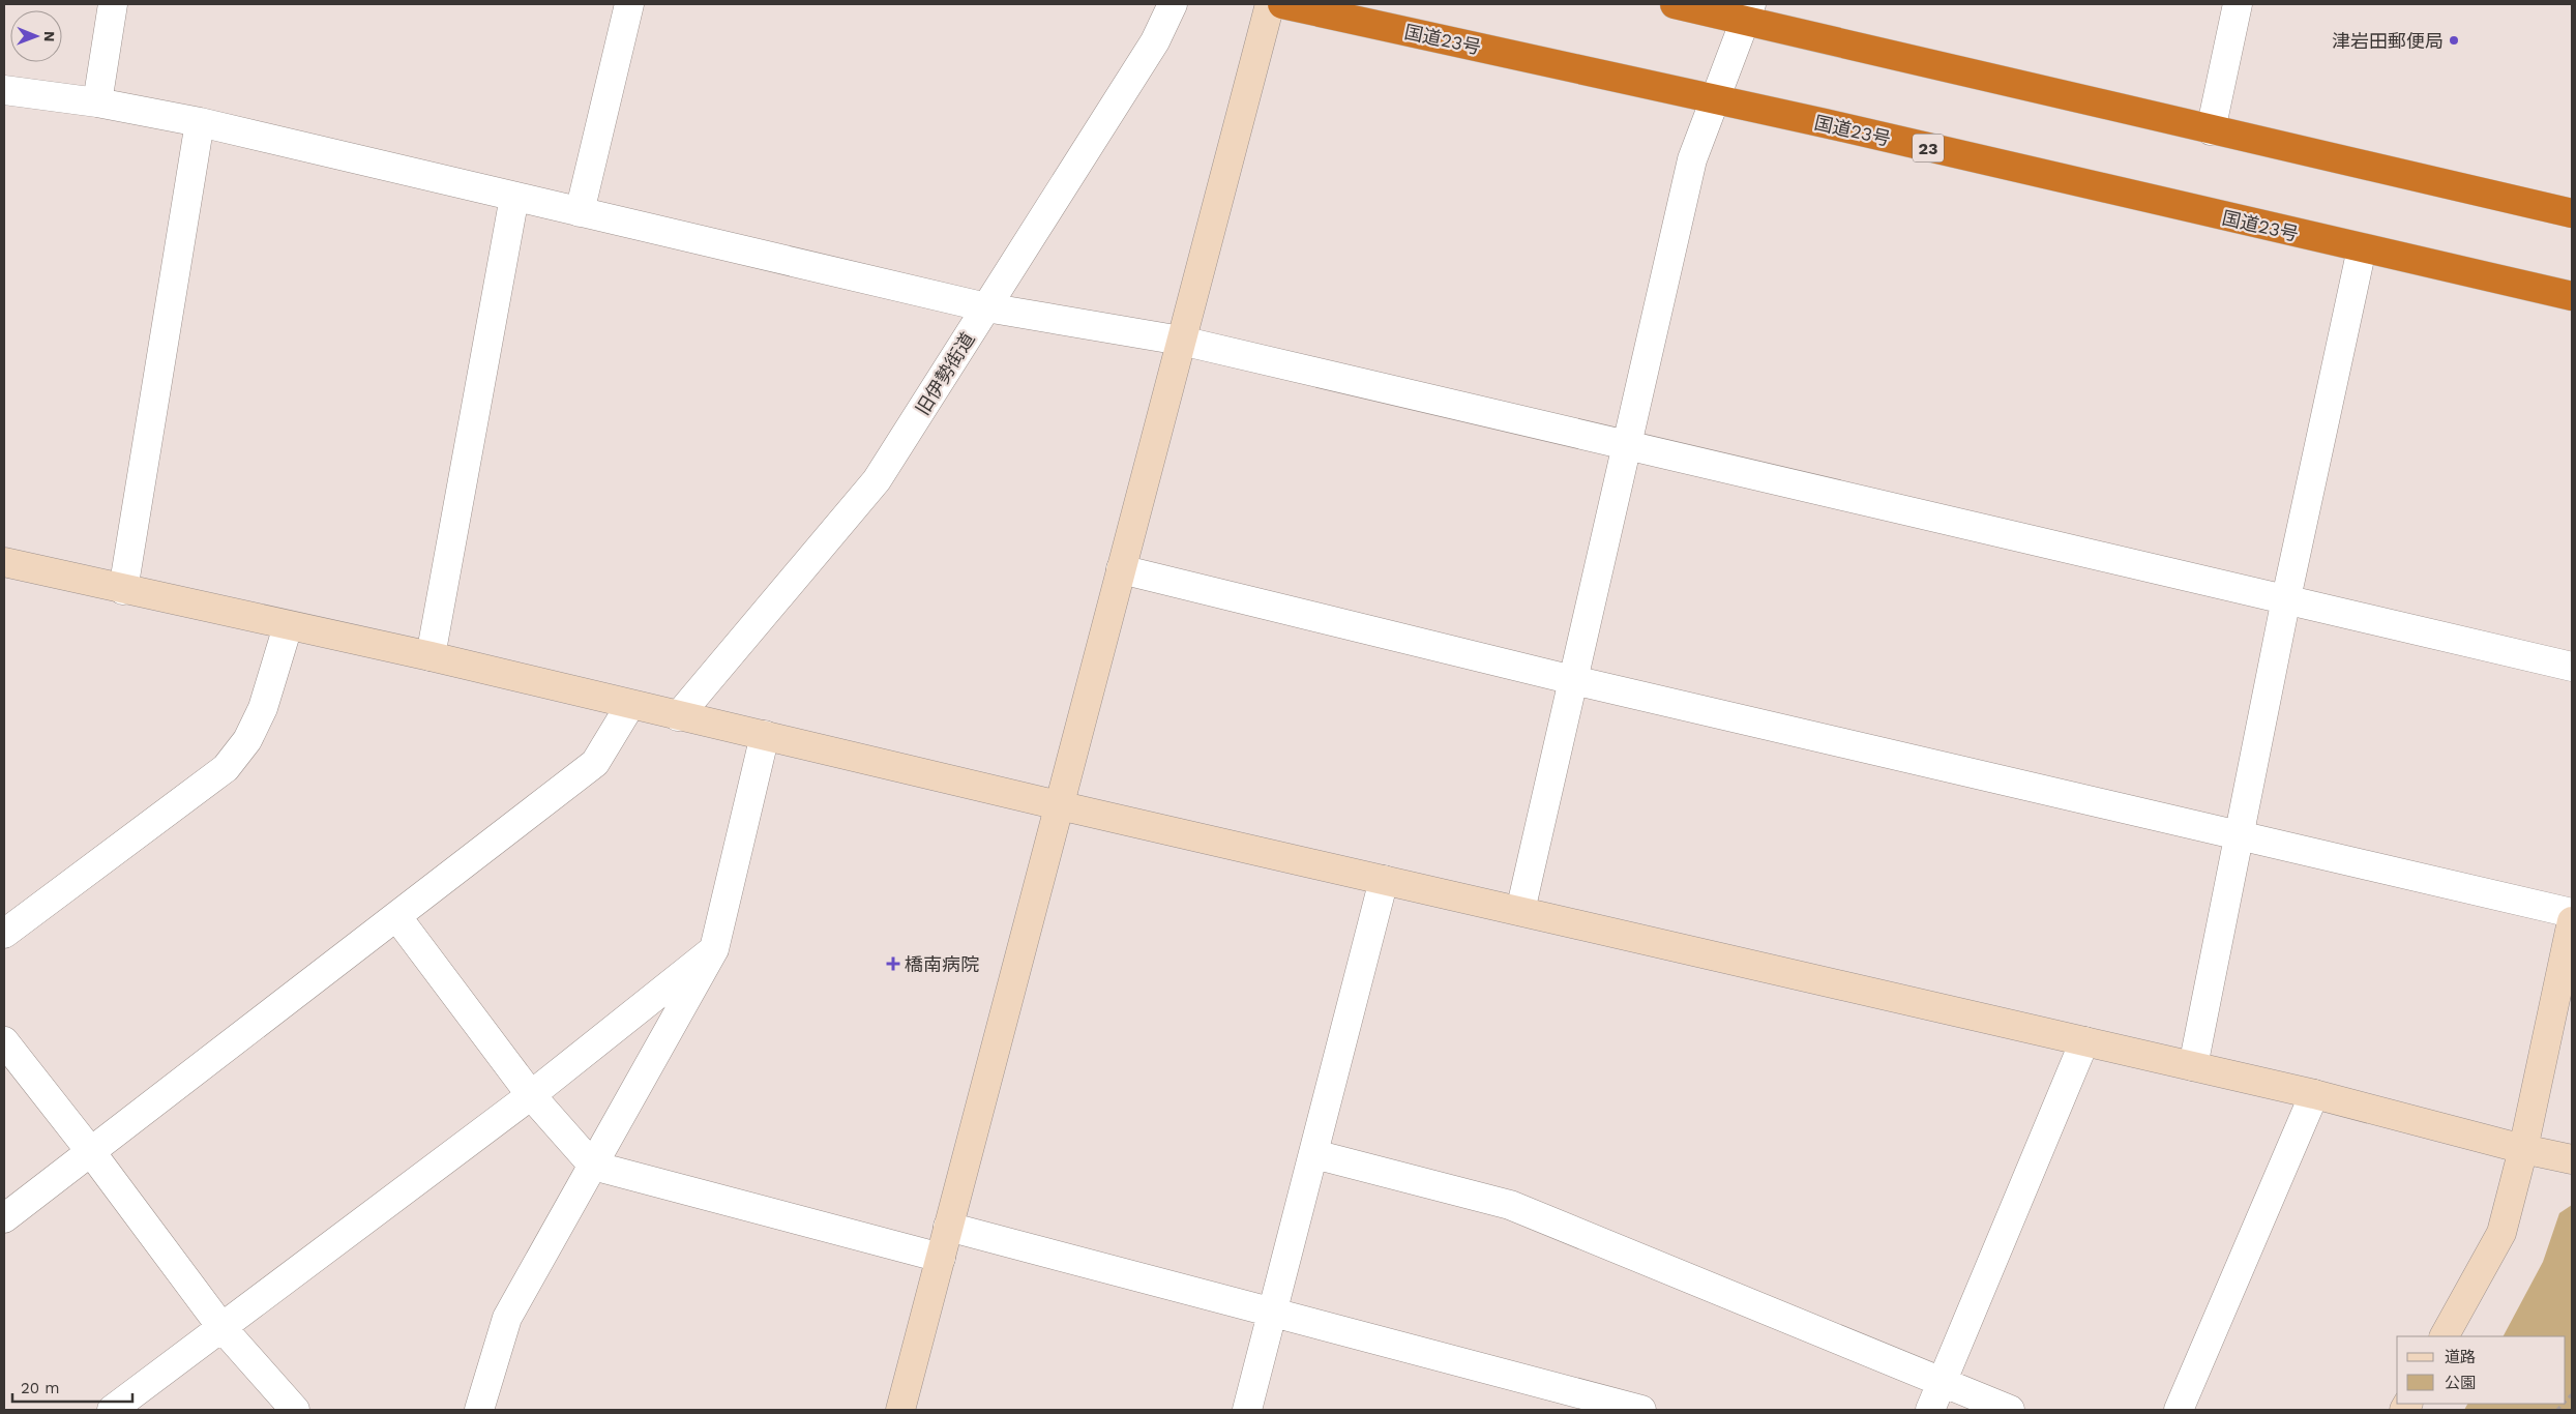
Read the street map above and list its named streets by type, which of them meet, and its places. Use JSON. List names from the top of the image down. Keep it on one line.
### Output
{"streets":{"highway":["国道23号","23"],"street":["旧伊勢街道"]},"places":{"other":["津岩田郵便局"],"health":["橋南病院"]},"legend":["道路","公園"],"scale_bar":"20 m","north":"right"}
